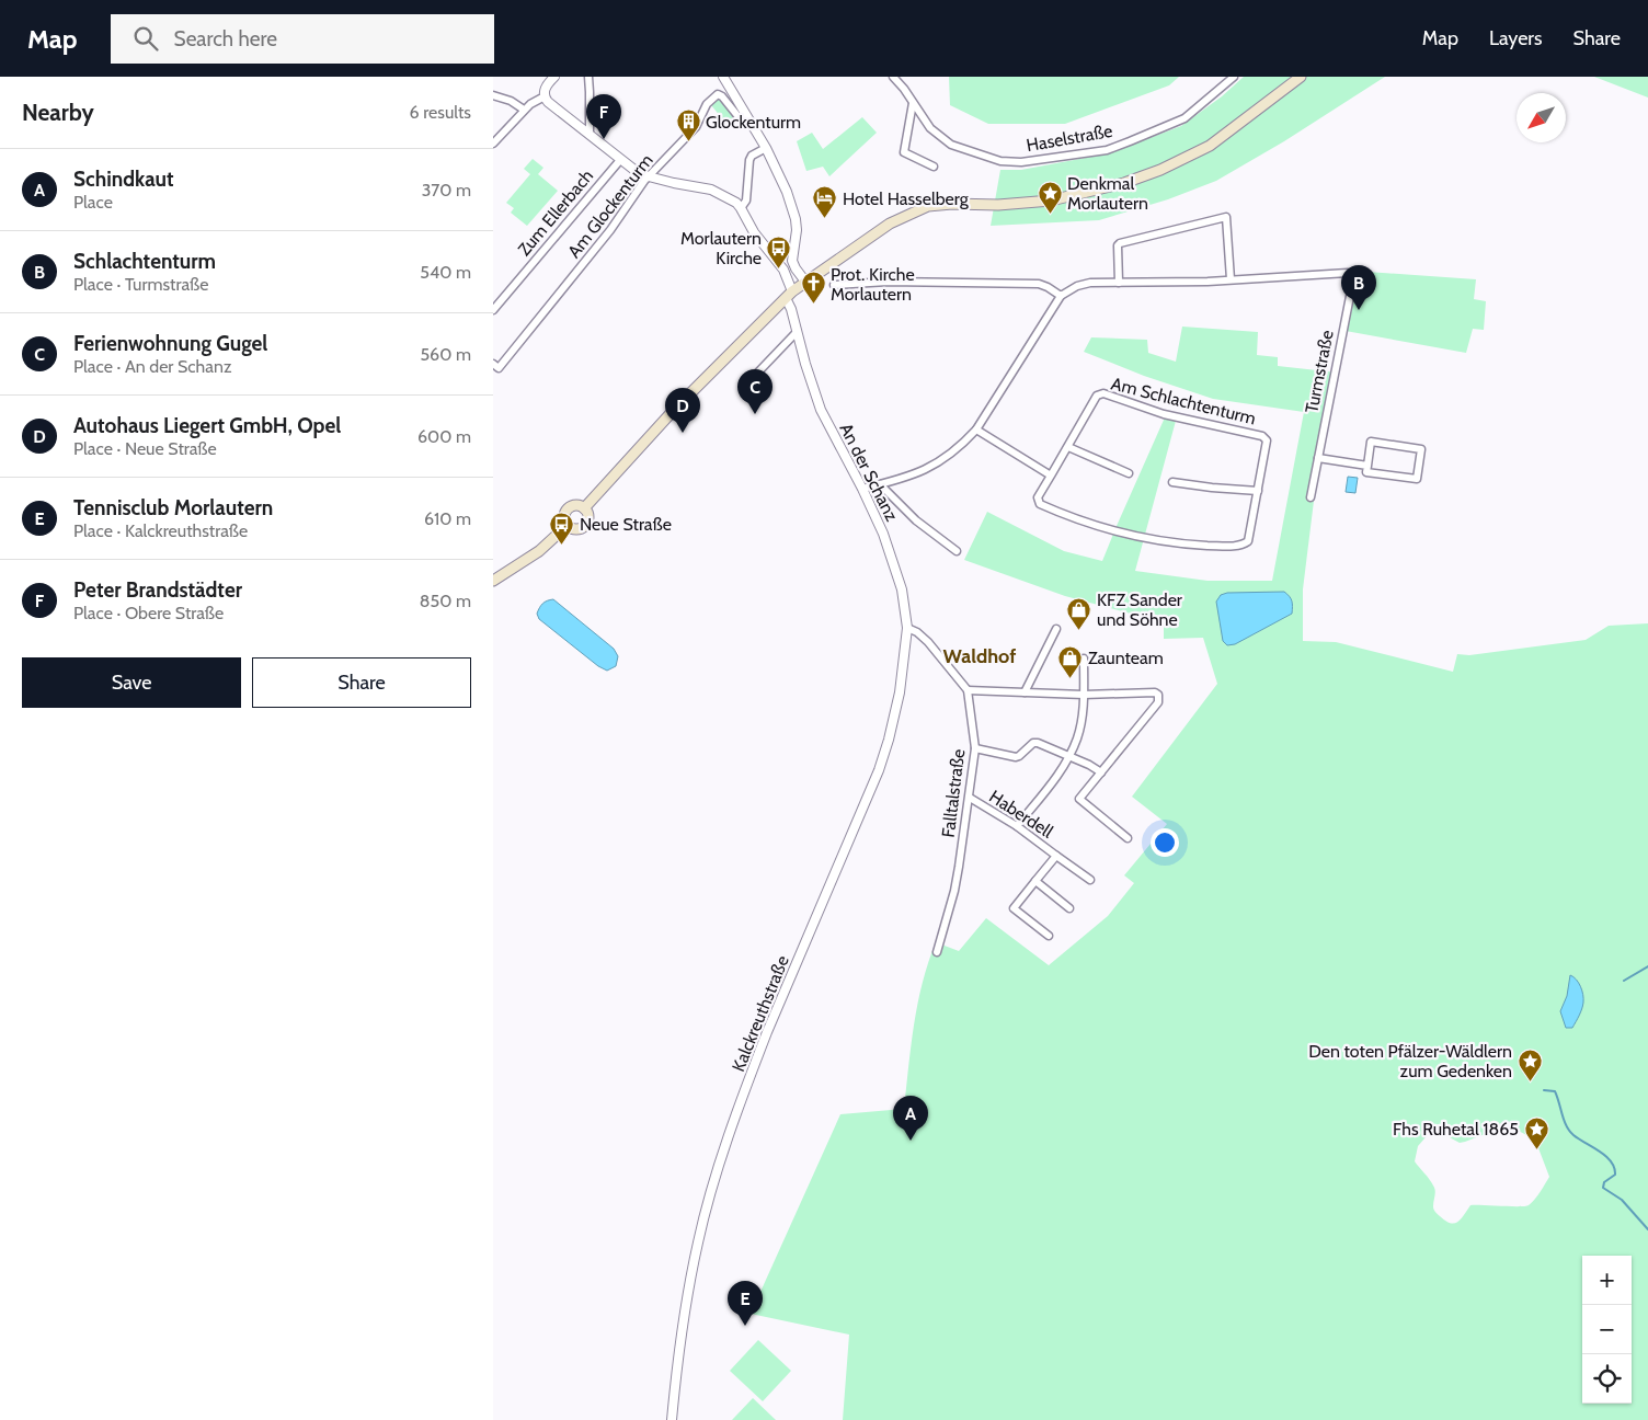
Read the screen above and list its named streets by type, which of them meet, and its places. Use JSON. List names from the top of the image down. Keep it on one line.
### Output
{"streets":{"street":["Haselstraße","Am Glockenturm","Zum Ellerbach","Turmstraße","Am Schlachtenturm","An der Schanz","Falltalstraße","Haberdell","Kalckreuthstraße"]},"crossings":[["An der Schanz","Kalckreuthstraße"],["Falltalstraße","Haberdell"]],"districts":["Waldhof"],"places":{"building":["Glockenturm"],"place":["Denkmal Morlautern","Den toten Pfälzer-Wäldlern zum Gedenken","Fhs Ruhetal 1865"],"hotel":["Hotel Hasselberg"],"bus stop":["Morlautern Kirche","Neue Straße"],"church":["Prot. Kirche Morlautern"],"shop":["KFZ Sander und Söhne","Zaunteam"]},"north":"bottom left","page":{"header":"Map","search":"Search here","nav":["Map","Layers","Share"],"heading":["Nearby","6 results"],"pins":["F","B","C","D","A","E"],"list":[{"mark":"A","name":"Schindkaut","note":"Place","value":"370 m"},{"mark":"B","name":"Schlachtenturm","note":"Place · Turmstraße","value":"540 m"},{"mark":"C","name":"Ferienwohnung Gugel","note":"Place · An der Schanz","value":"560 m"},{"mark":"D","name":"Autohaus Liegert GmbH, Opel","note":"Place · Neue Straße","value":"600 m"},{"mark":"E","name":"Tennisclub Morlautern","note":"Place · Kalckreuthstraße","value":"610 m"},{"mark":"F","name":"Peter Brandstädter","note":"Place · Obere Straße","value":"850 m"}],"buttons":["Save","Share"],"map_buttons":["+","−"]}}
